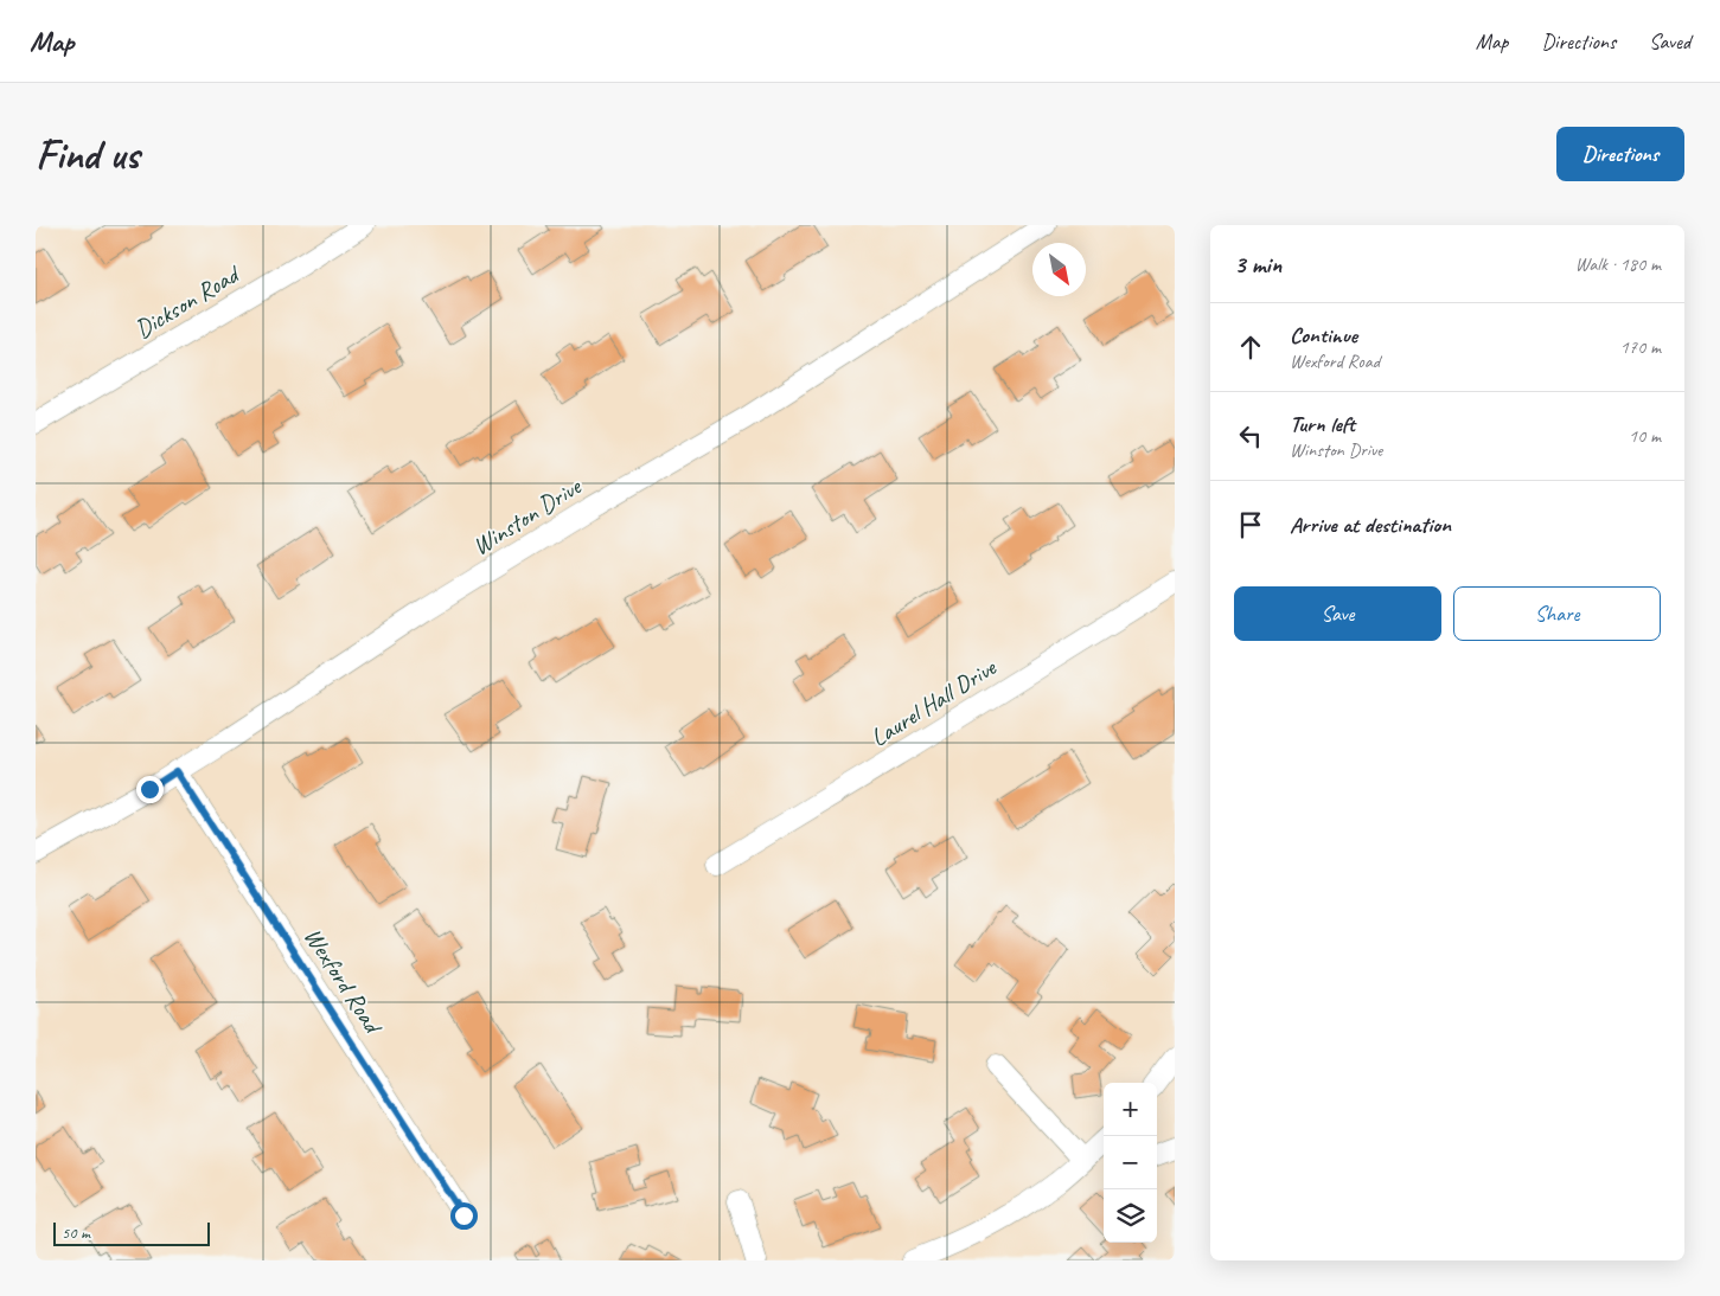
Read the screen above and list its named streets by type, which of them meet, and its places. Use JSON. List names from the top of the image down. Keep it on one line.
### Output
{"streets":{"street":["Dickson Road","Winston Drive","Laurel Hall Drive","Wexford Road"]},"crossings":[["Winston Drive","Wexford Road"]],"scale_bar":"50 m","north":"bottom right","page":{"header":"Map","nav":["Map","Directions","Saved"],"buttons":["Directions",["Save","Share"]],"title":"Find us","heading":["3 min","Walk · 180 m"],"list":[["Continue","Wexford Road","170 m"],["Turn left","Winston Drive","10 m"],"Arrive at destination"],"map_buttons":["+","−"],"scale":"50 m"}}
